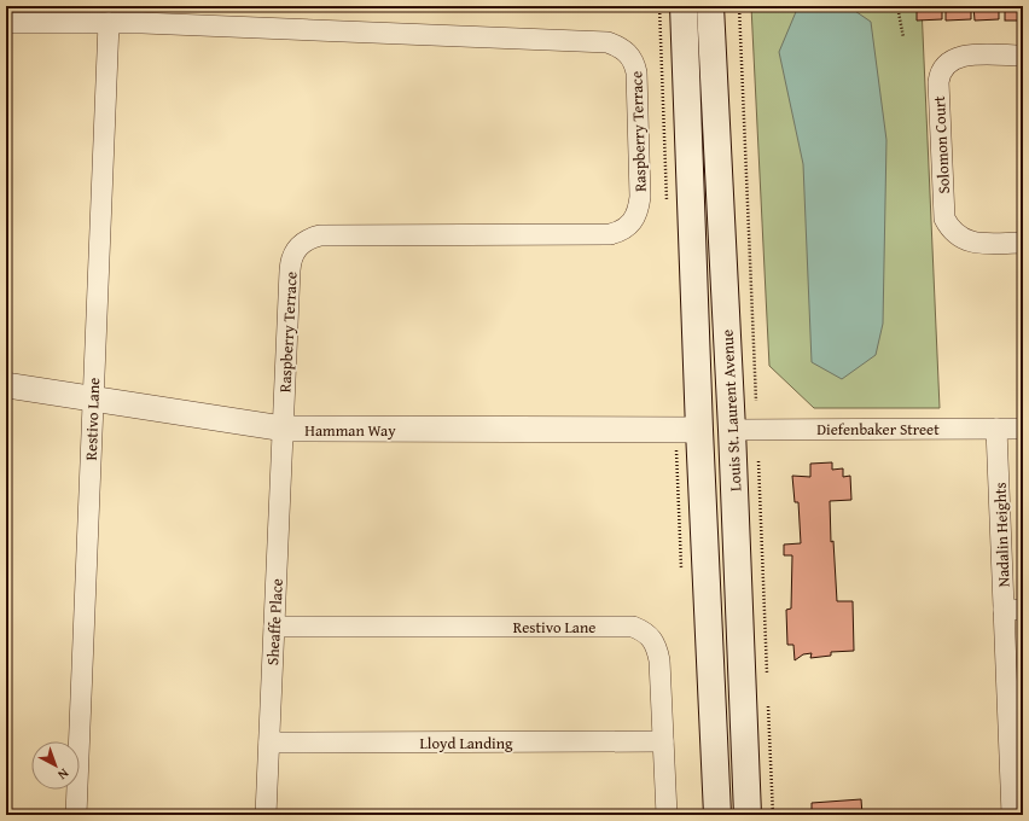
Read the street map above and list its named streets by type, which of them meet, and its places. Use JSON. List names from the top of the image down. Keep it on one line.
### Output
{"streets":{"main road":["Louis St. Laurent Avenue"],"street":["Raspberry Terrace","Solomon Court","Restivo Lane","Diefenbaker Street","Hamman Way","Nadalin Heights","Sheaffe Place","Lloyd Landing"]},"crossings":[["Raspberry Terrace","Restivo Lane"],["Raspberry Terrace","Hamman Way"],["Raspberry Terrace","Sheaffe Place"],["Louis St. Laurent Avenue","Diefenbaker Street"],["Louis St. Laurent Avenue","Hamman Way"],["Restivo Lane","Hamman Way"],["Restivo Lane","Sheaffe Place"],["Restivo Lane","Lloyd Landing"],["Diefenbaker Street","Nadalin Heights"],["Hamman Way","Sheaffe Place"],["Sheaffe Place","Lloyd Landing"]],"north":"bottom right"}
